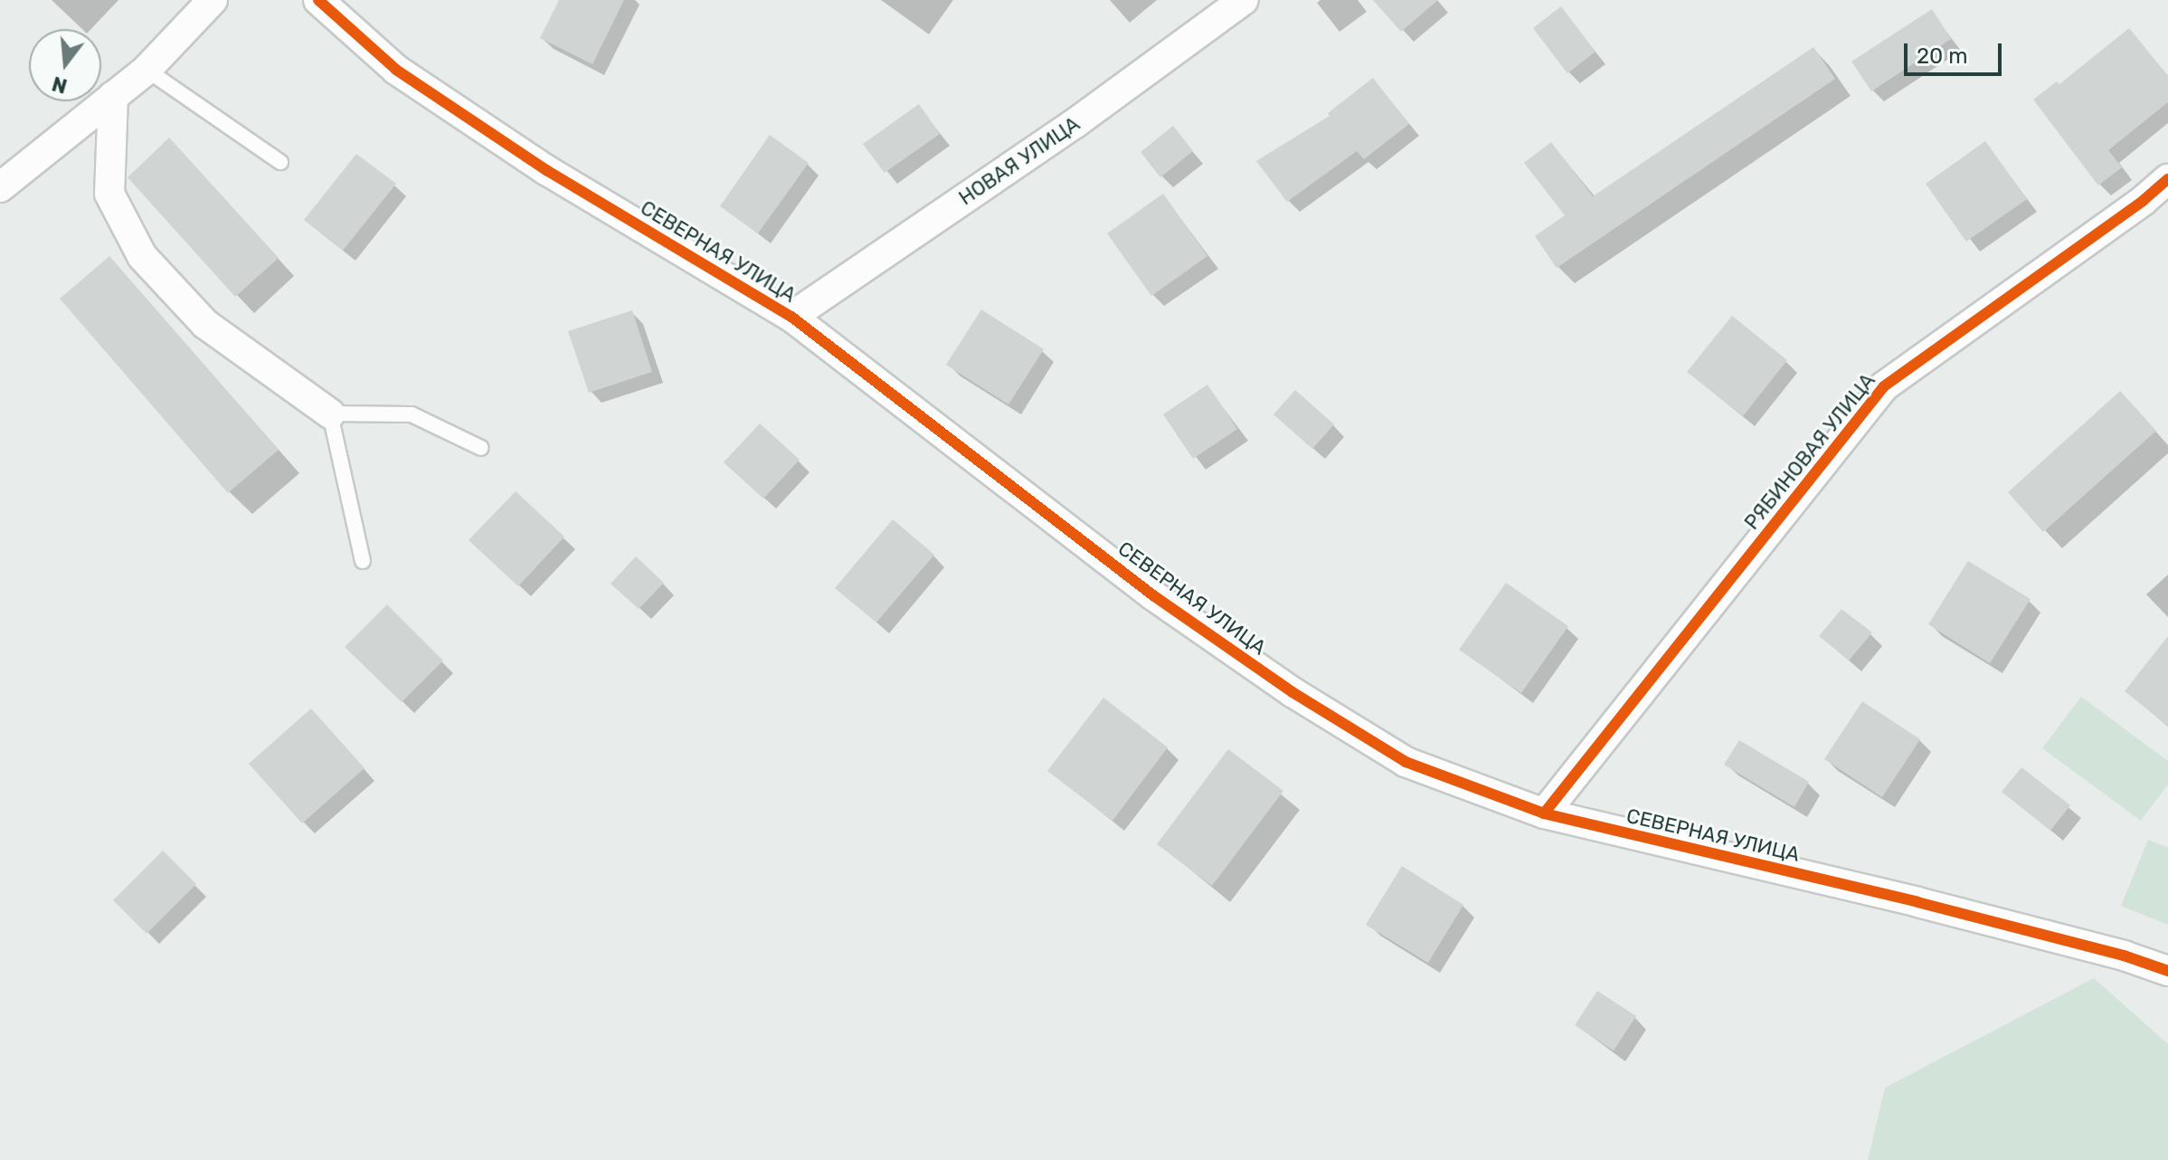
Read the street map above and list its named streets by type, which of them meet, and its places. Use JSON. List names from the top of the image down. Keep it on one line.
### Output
{"streets":{"street":["НОВАЯ УЛИЦА","СЕВЕРНАЯ УЛИЦА","РЯБИНОВАЯ УЛИЦА"]},"crossings":[["НОВАЯ УЛИЦА","СЕВЕРНАЯ УЛИЦА"],["СЕВЕРНАЯ УЛИЦА","РЯБИНОВАЯ УЛИЦА"]],"scale_bar":"20 m","north":"bottom"}
